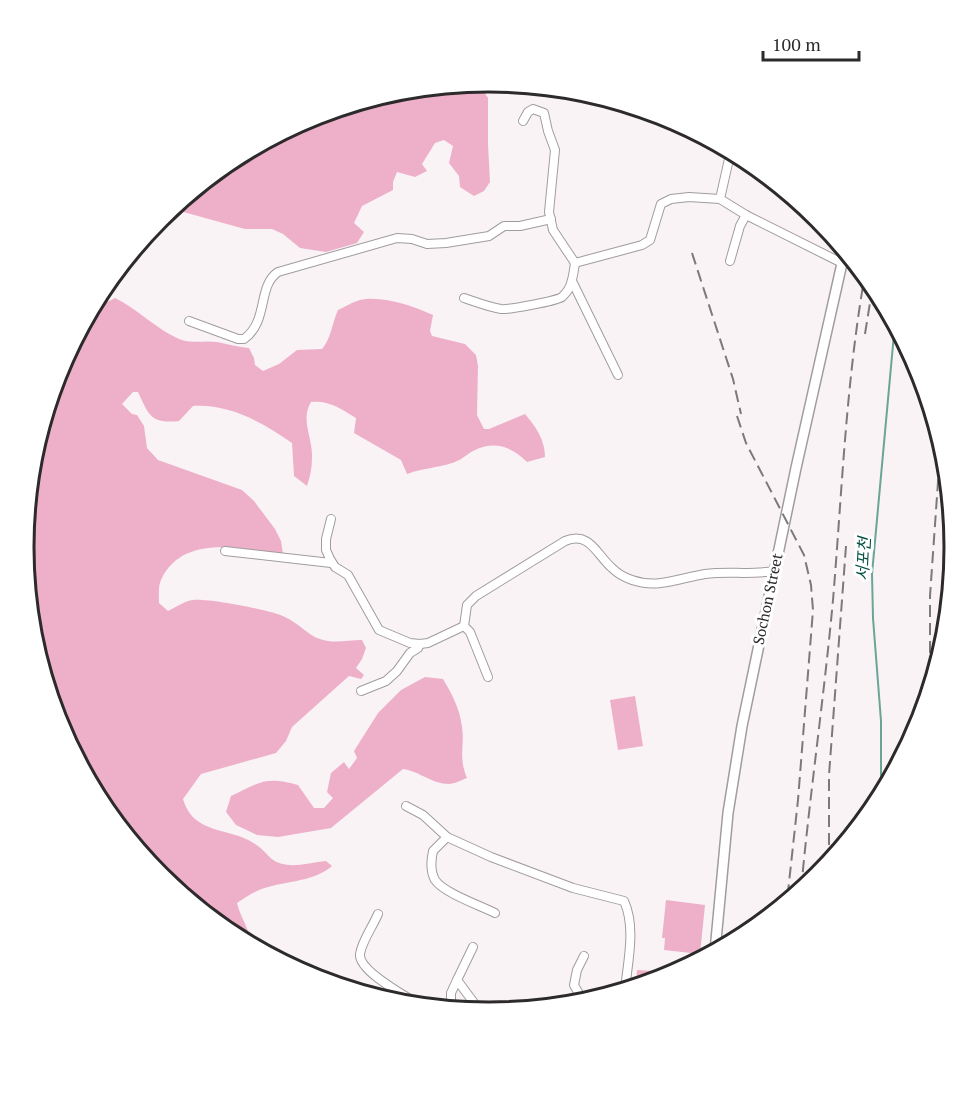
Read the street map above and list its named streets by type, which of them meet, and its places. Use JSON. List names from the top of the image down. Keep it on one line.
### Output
{"streets":{"main road":["Sochon Street"]},"water":["서포천"],"scale_bar":"100 m"}
